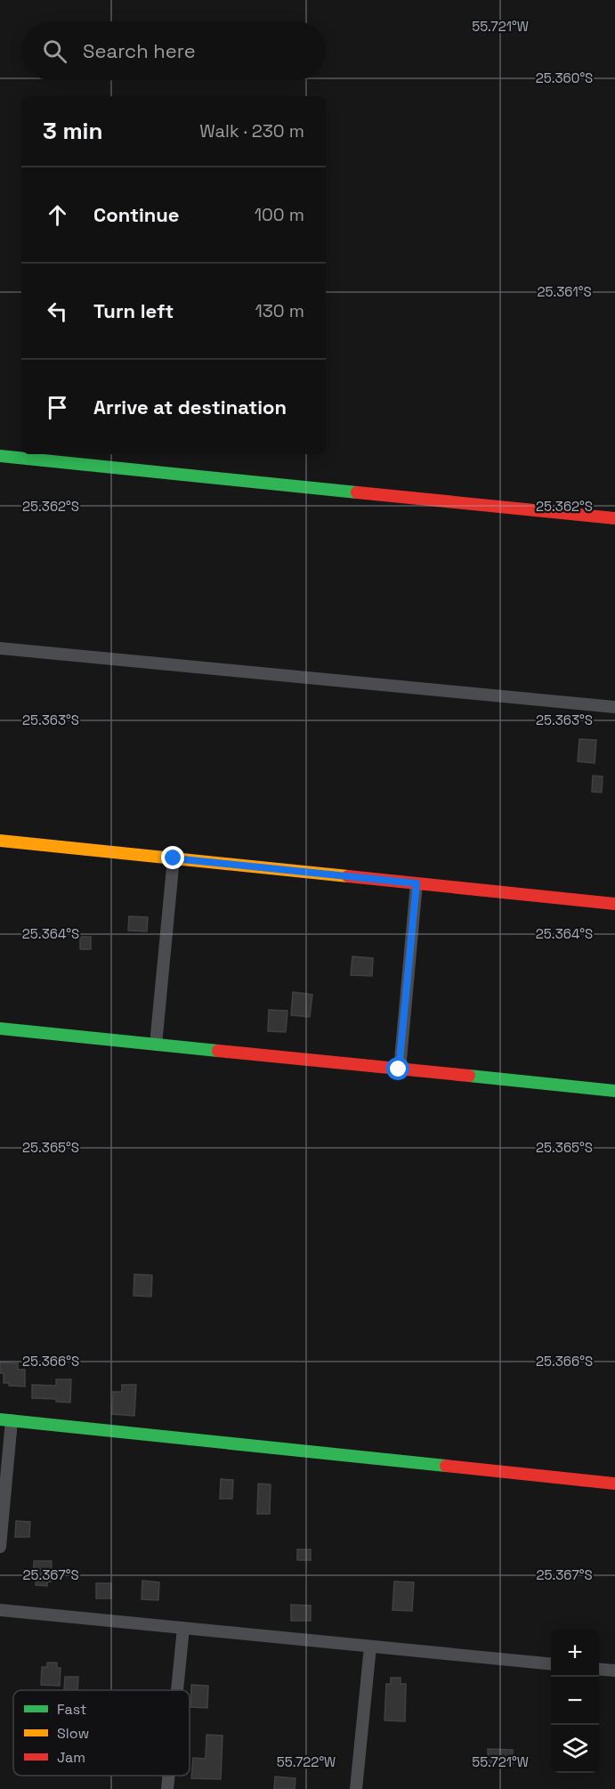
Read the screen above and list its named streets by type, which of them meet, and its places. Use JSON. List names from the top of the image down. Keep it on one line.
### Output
{"legend":["Fast","Slow","Jam"],"page":{"search":"Search here","heading":["3 min","Walk · 230 m"],"list":[["Continue","100 m"],["Turn left","130 m"],"Arrive at destination"],"map_buttons":["+","−"]},"coordinates":["55.721°W","25.360°S","25.361°S","25.362°S","25.363°S","25.364°S","25.365°S","25.366°S","25.367°S","55.722°W"]}
